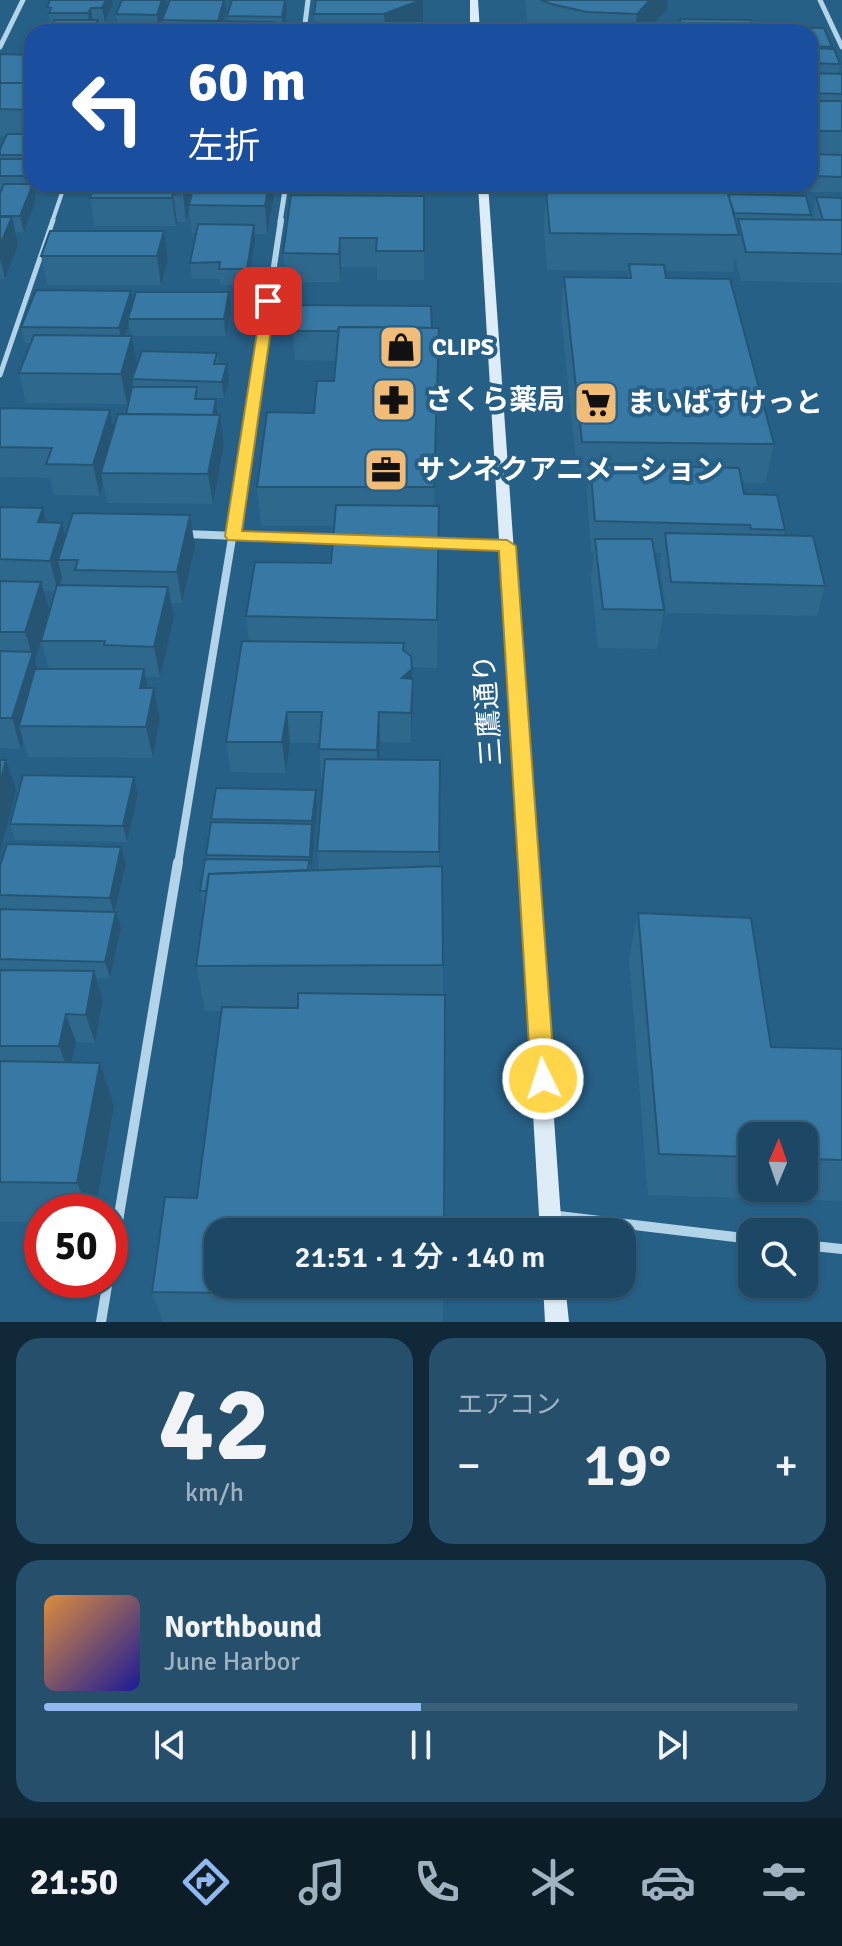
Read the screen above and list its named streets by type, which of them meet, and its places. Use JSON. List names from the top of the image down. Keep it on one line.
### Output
{"streets":{"main road":["三鷹通り"]},"places":{"shop":["CLIPS"],"pharmacy":["さくら薬局"],"supermarket":["まいばすけっと"],"office":["サンネクアニメーション"]},"north":"top","page":{"turn":["60 m","左折"],"limit":"50","trip":"21:51 · 1 分 · 140 m","tile":[["42","km/h"],"エアコン"],"heat":["−","19°","+"],"song":["Northbound","June Harbor"],"tabs":"21:50"}}
